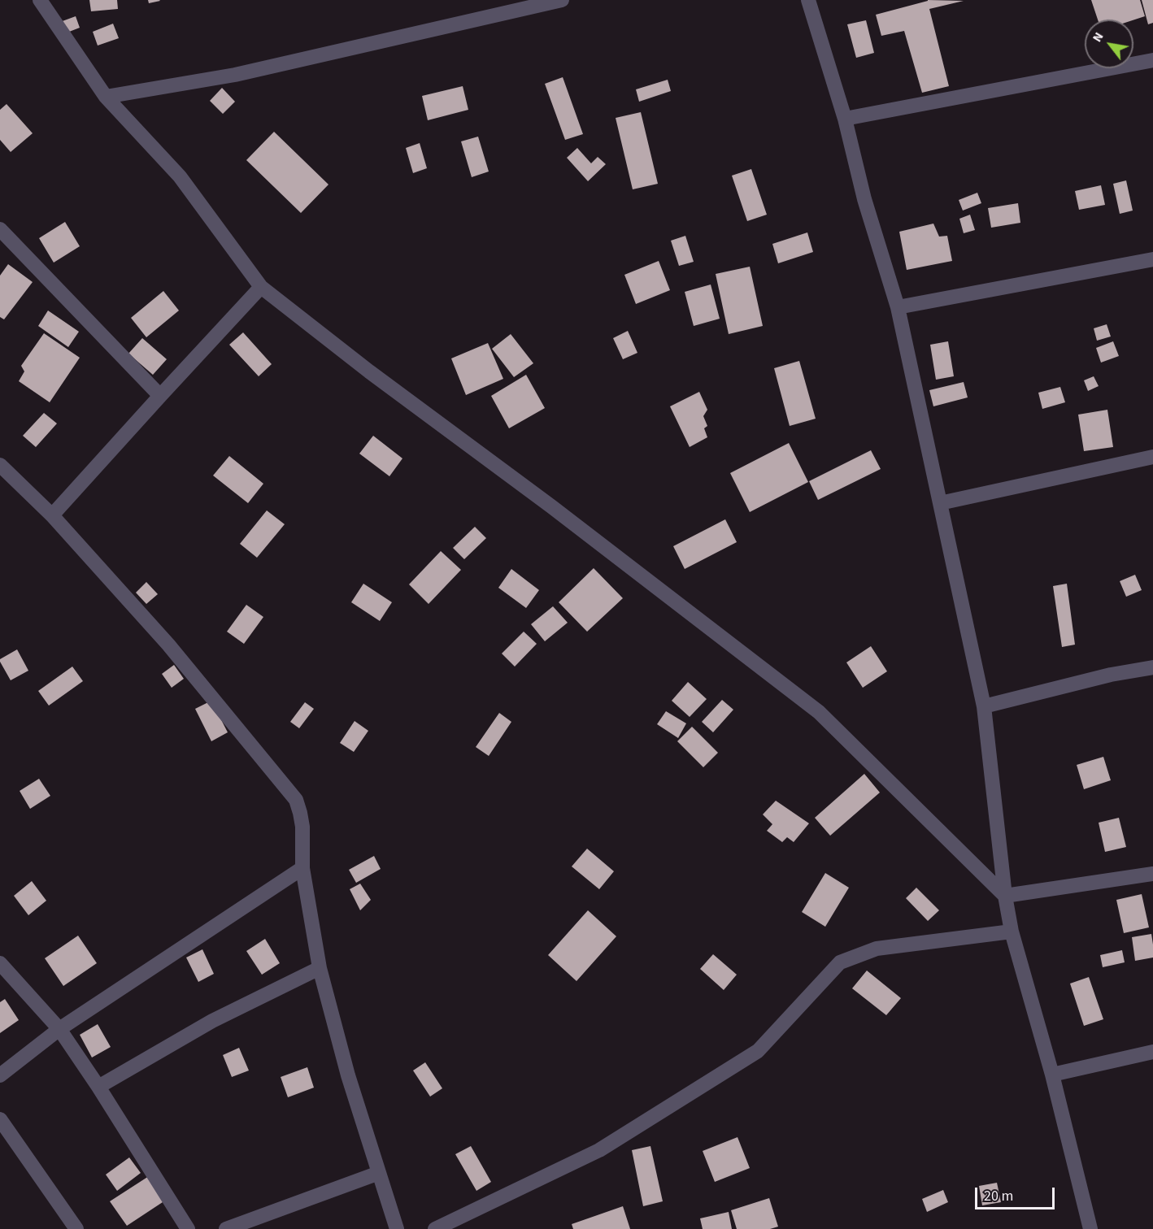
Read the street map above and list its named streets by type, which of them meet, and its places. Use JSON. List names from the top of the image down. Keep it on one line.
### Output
{"scale_bar":"20 m","north":"top left"}
